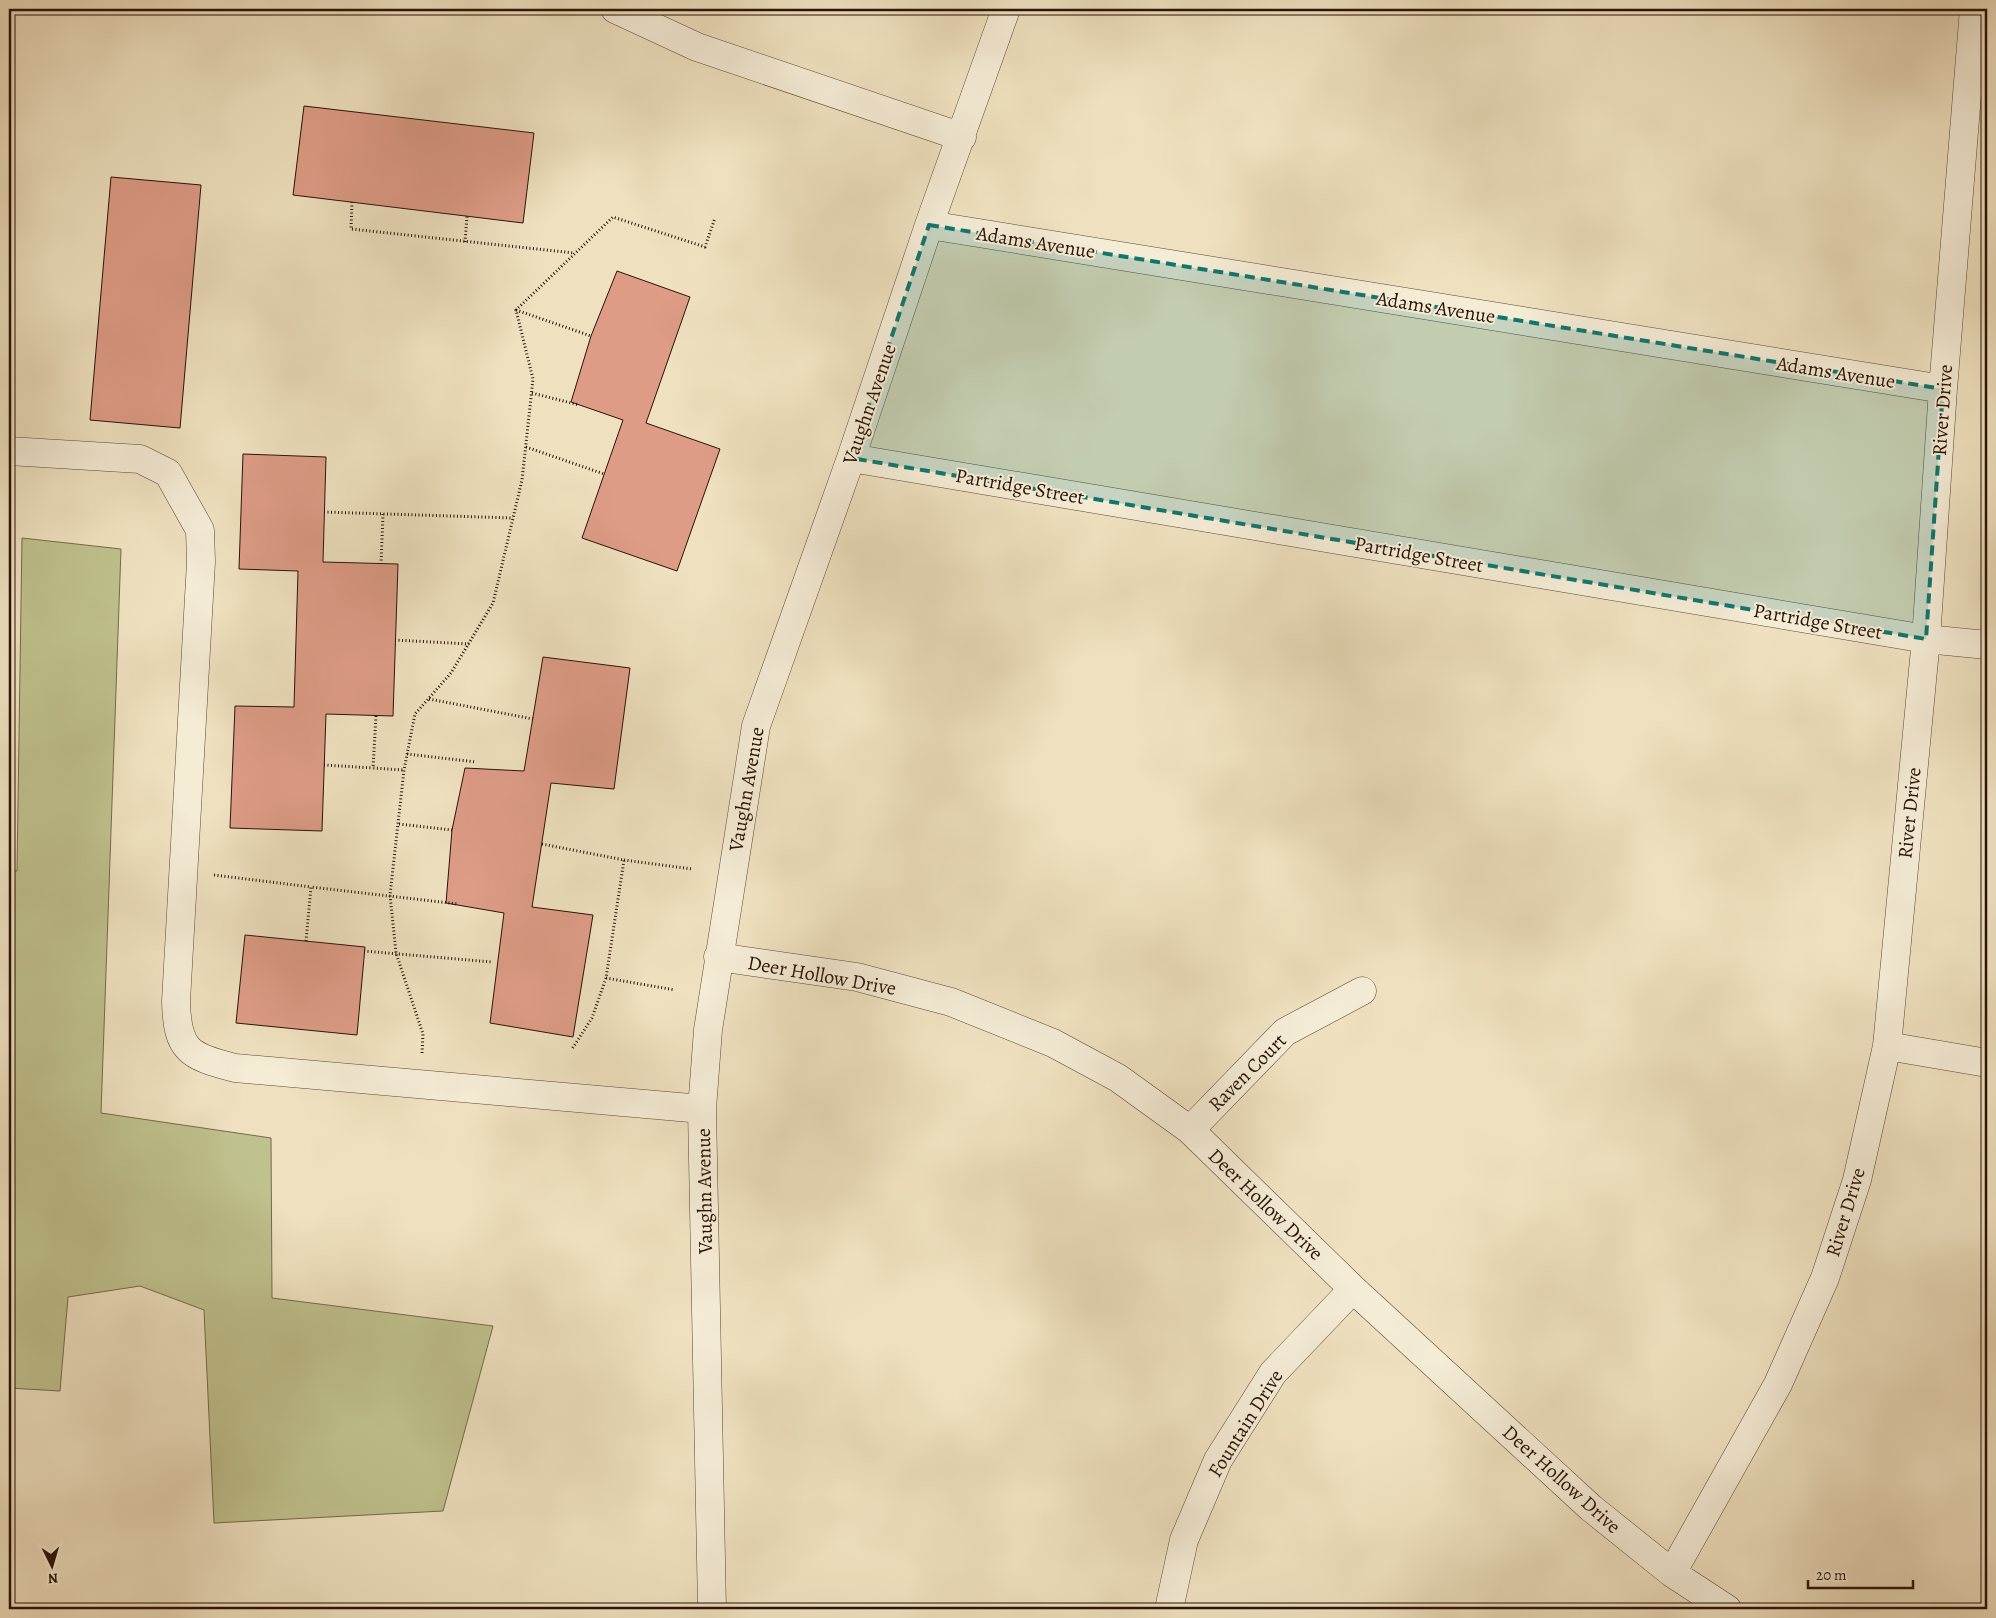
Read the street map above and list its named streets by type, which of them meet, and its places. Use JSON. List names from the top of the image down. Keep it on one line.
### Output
{"streets":{"street":["Adams Avenue","Vaughn Avenue","River Drive","Partridge Street","Deer Hollow Drive","Raven Court","Fountain Drive"]},"crossings":[["Adams Avenue","Vaughn Avenue"],["Adams Avenue","River Drive"],["Vaughn Avenue","Partridge Street"],["Vaughn Avenue","Deer Hollow Drive"],["River Drive","Partridge Street"],["River Drive","Deer Hollow Drive"],["Deer Hollow Drive","Raven Court"],["Deer Hollow Drive","Fountain Drive"]],"scale_bar":"20 m","north":"bottom"}
